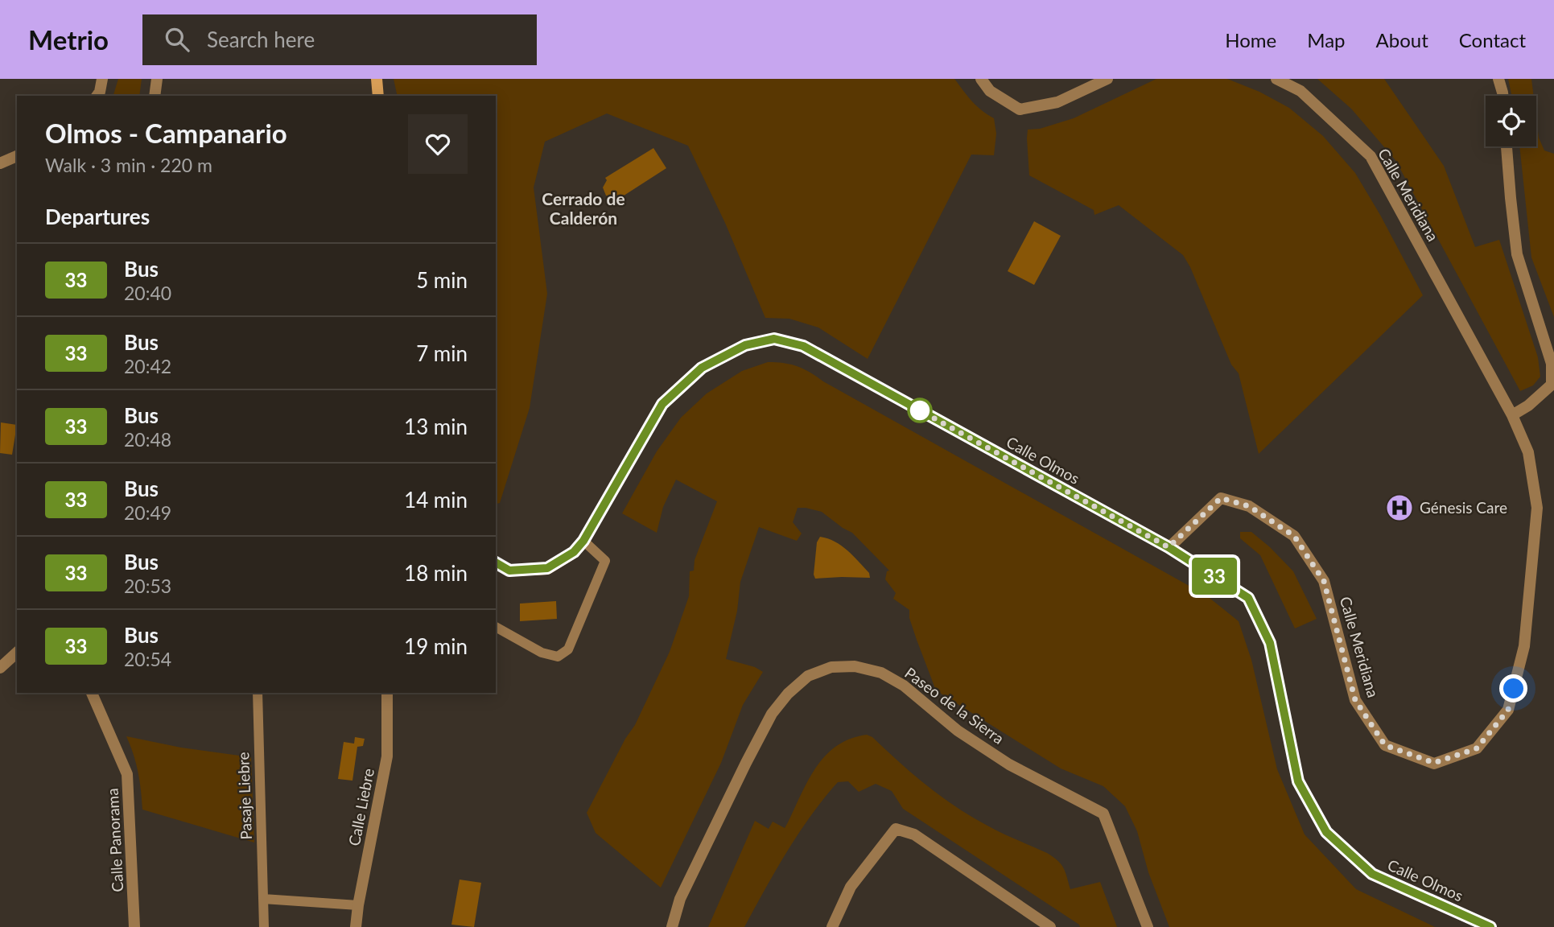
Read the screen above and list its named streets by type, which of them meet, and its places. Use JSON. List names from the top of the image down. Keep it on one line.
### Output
{"streets":{"street":["Calle Meridiana","Calle Olmos","Paseo de la Sierra","Calle Liebre","Calle Panorama"],"lane":["Pasaje Liebre"]},"crossings":[["Calle Meridiana","Calle Olmos"]],"districts":["Cerrado de Calderón"],"places":{"hospital":["Génesis Care"]},"lines":["bus line 33"],"page":{"header":"Metrio","search":"Search here","nav":["Home","Map","About","Contact"],"on_map":"33","heading":[["Olmos - Campanario","Walk · 3 min · 220 m"],"Departures"],"list":[{"mark":"33","name":"Bus","note":"20:40","value":"5 min"},{"mark":"33","name":"Bus","note":"20:42","value":"7 min"},{"mark":"33","name":"Bus","note":"20:48","value":"13 min"},{"mark":"33","name":"Bus","note":"20:49","value":"14 min"},{"mark":"33","name":"Bus","note":"20:53","value":"18 min"},{"mark":"33","name":"Bus","note":"20:54","value":"19 min"}]}}
